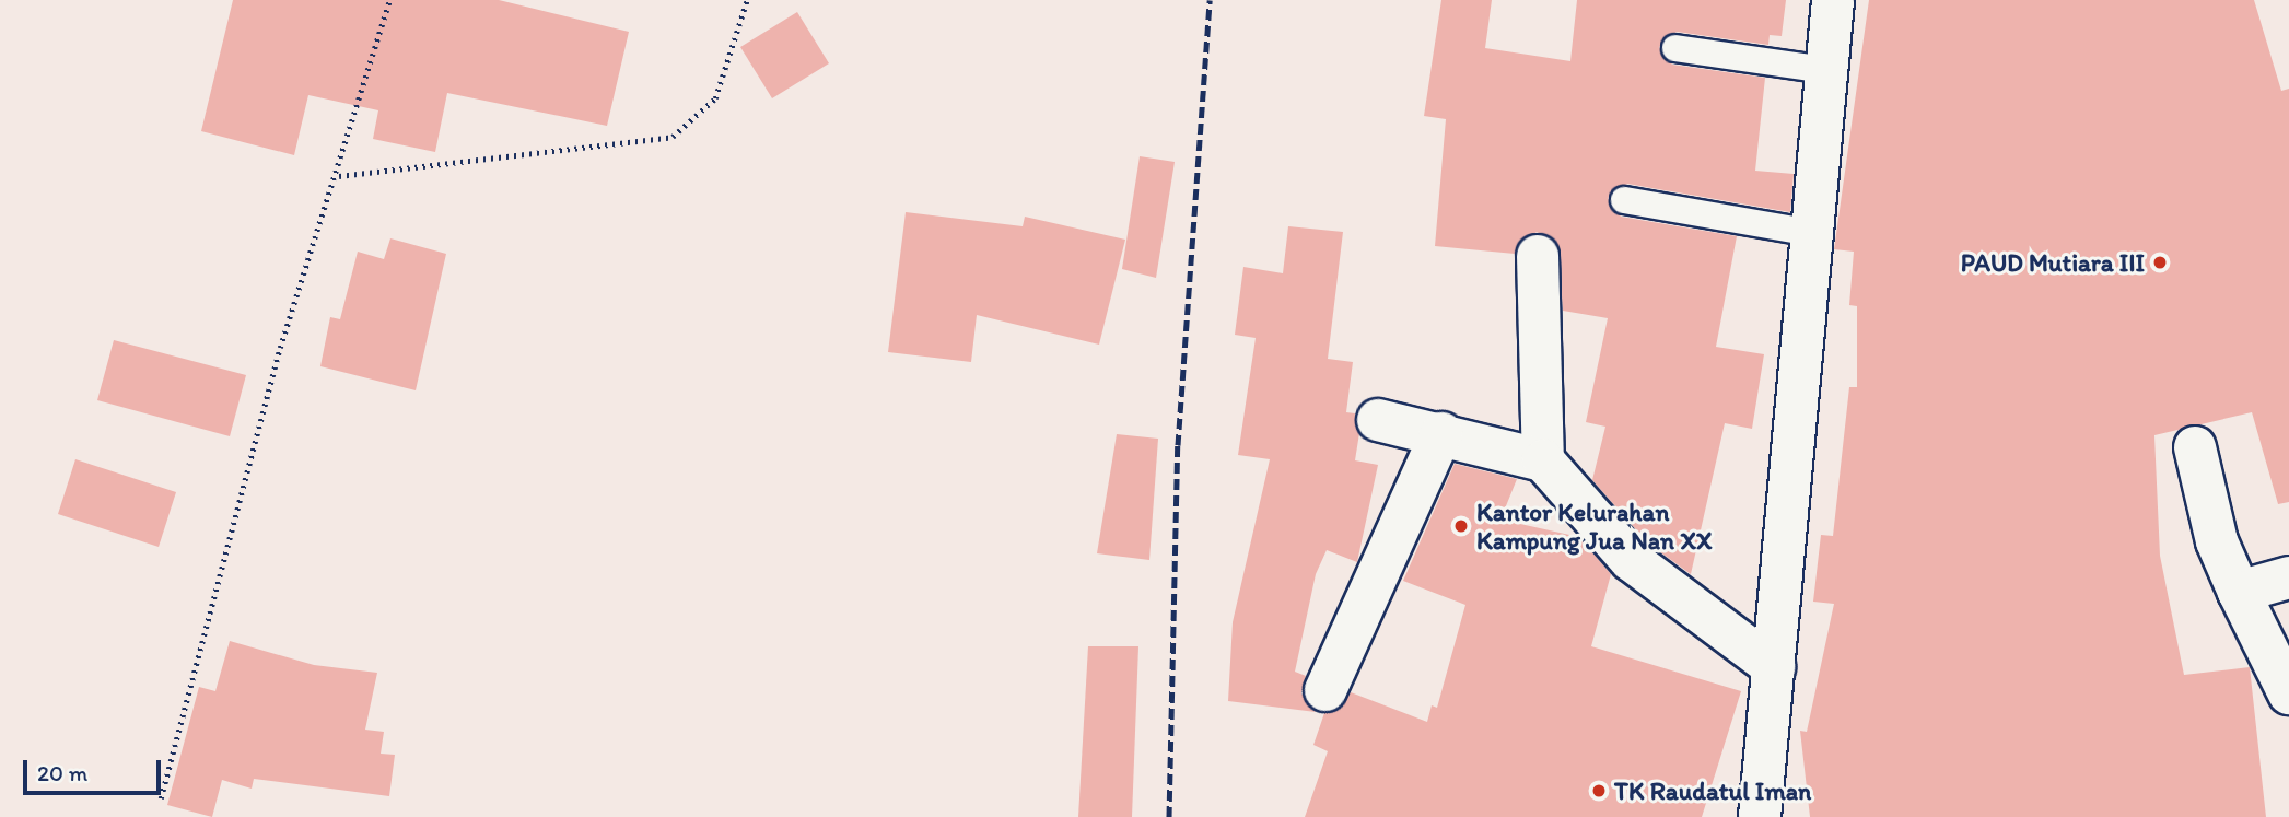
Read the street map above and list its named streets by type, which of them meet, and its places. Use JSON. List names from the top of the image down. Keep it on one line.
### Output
{"places":["PAUD Mutiara III","Kantor Kelurahan Kampung Jua Nan XX","TK Raudatul Iman"],"scale_bar":"20 m"}
